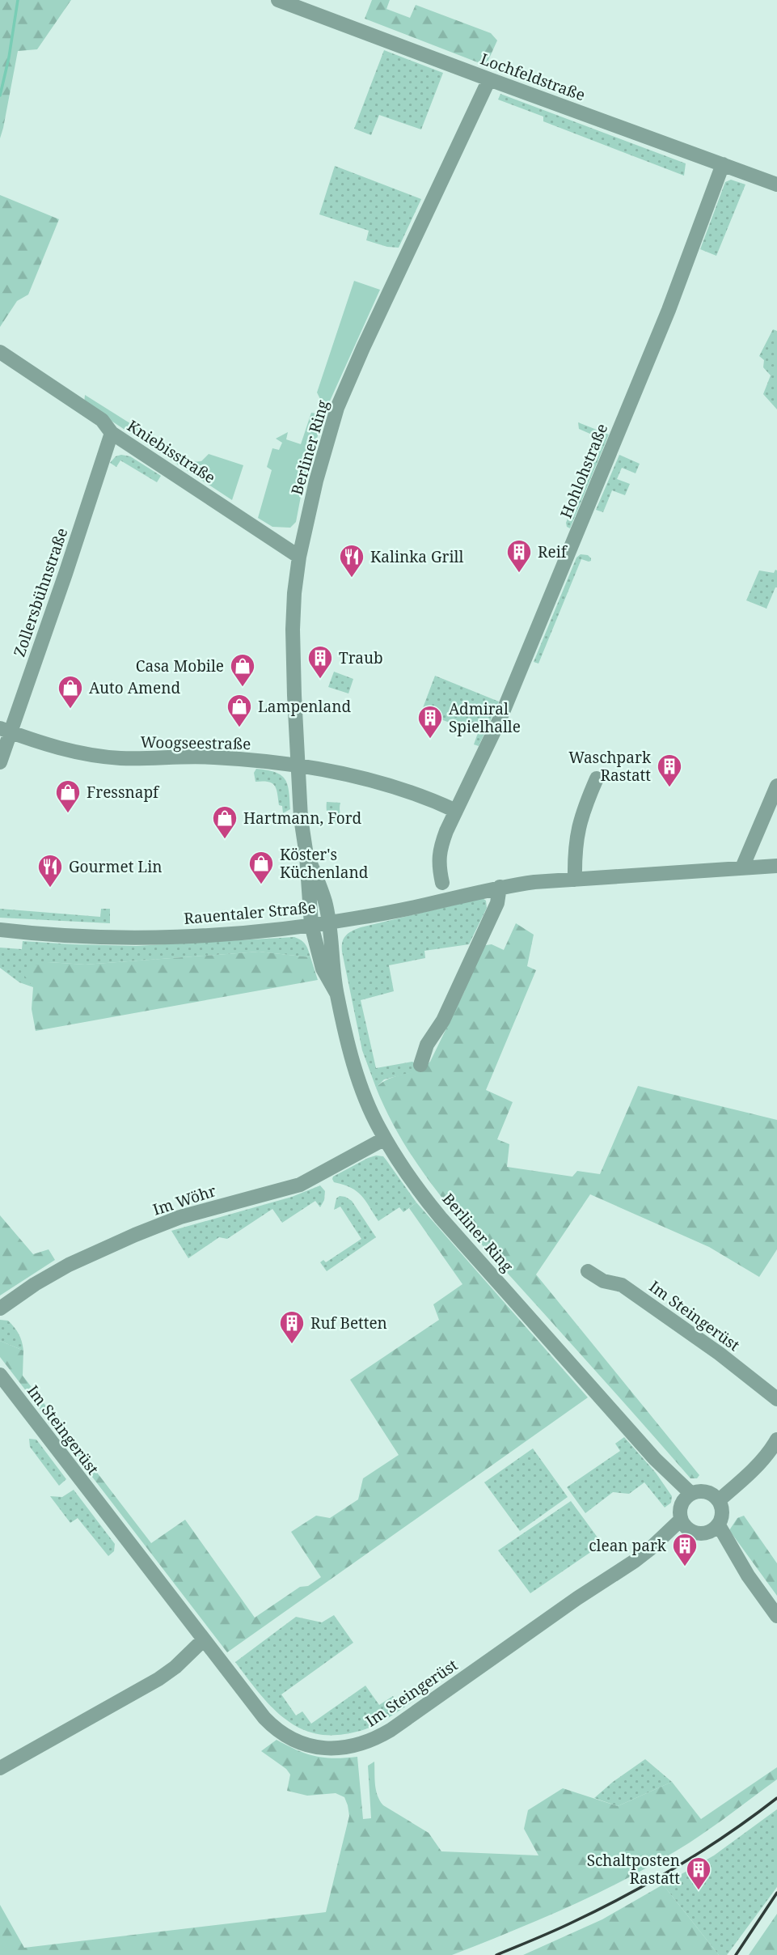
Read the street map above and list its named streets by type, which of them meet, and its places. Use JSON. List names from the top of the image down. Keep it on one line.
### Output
{"streets":{"street":["Lochfeldstraße","Berliner Ring","Kniebisstraße","Hohlohstraße","Zollersbühnstraße","Woogseestraße","Rauentaler Straße","Im Wöhr","Im Steingerüst"]},"crossings":[["Lochfeldstraße","Berliner Ring"],["Lochfeldstraße","Hohlohstraße"],["Berliner Ring","Kniebisstraße"],["Berliner Ring","Woogseestraße"],["Berliner Ring","Rauentaler Straße"],["Berliner Ring","Im Wöhr"],["Berliner Ring","Im Steingerüst"],["Kniebisstraße","Zollersbühnstraße"],["Hohlohstraße","Woogseestraße"],["Zollersbühnstraße","Woogseestraße"]],"places":{"building":["Reif","Traub","Admiral Spielhalle","Waschpark Rastatt","Ruf Betten","clean park","Schaltposten Rastatt"],"restaurant":["Kalinka Grill","Gourmet Lin"],"shop":["Casa Mobile","Auto Amend","Lampenland","Fressnapf","Hartmann, Ford","Köster's Küchenland"]}}
